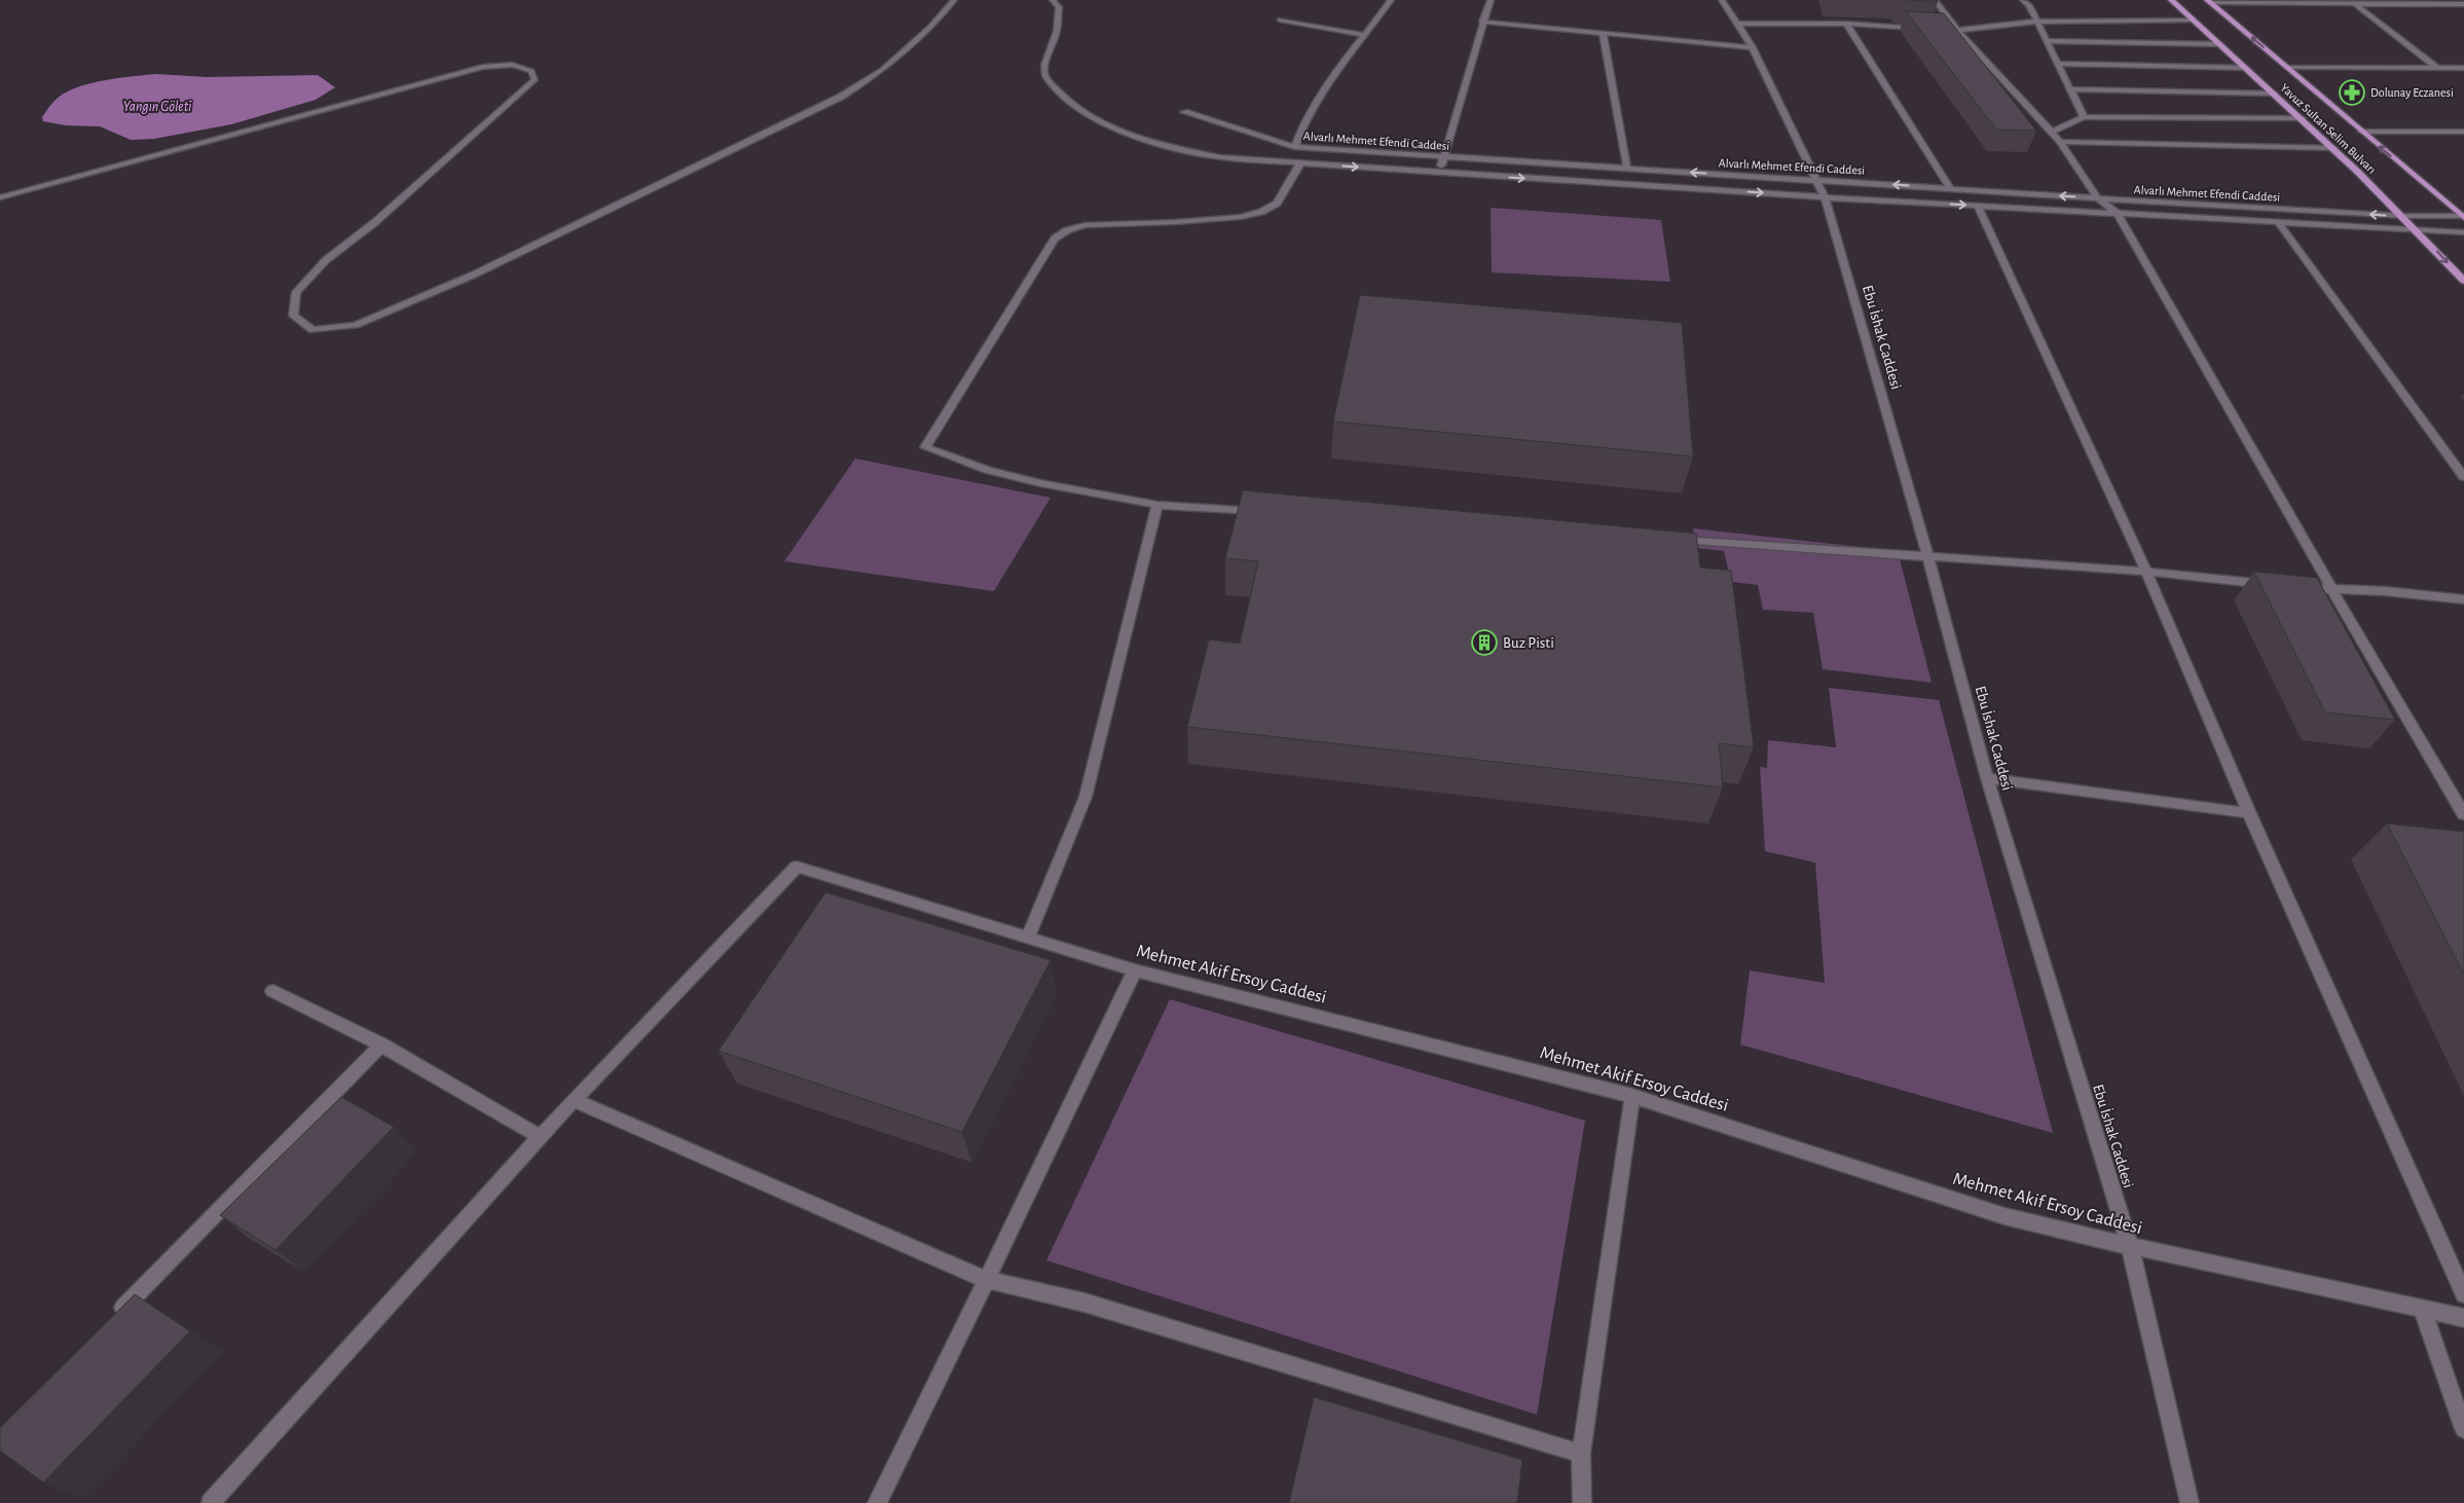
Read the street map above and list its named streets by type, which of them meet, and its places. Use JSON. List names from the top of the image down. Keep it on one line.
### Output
{"streets":{"main road":["Yavuz Sultan Selim Bulvarı"],"street":["Alvarlı Mehmet Efendi Caddesi","Ebu İshak Caddesi","Mehmet Akif Ersoy Caddesi"]},"crossings":[["Yavuz Sultan Selim Bulvarı","Alvarlı Mehmet Efendi Caddesi"],["Alvarlı Mehmet Efendi Caddesi","Ebu İshak Caddesi"],["Ebu İshak Caddesi","Mehmet Akif Ersoy Caddesi"]],"water":["Yangın Göleti"],"places":{"pharmacy":["Dolunay Eczanesi"],"building":["Buz Pisti"]}}
